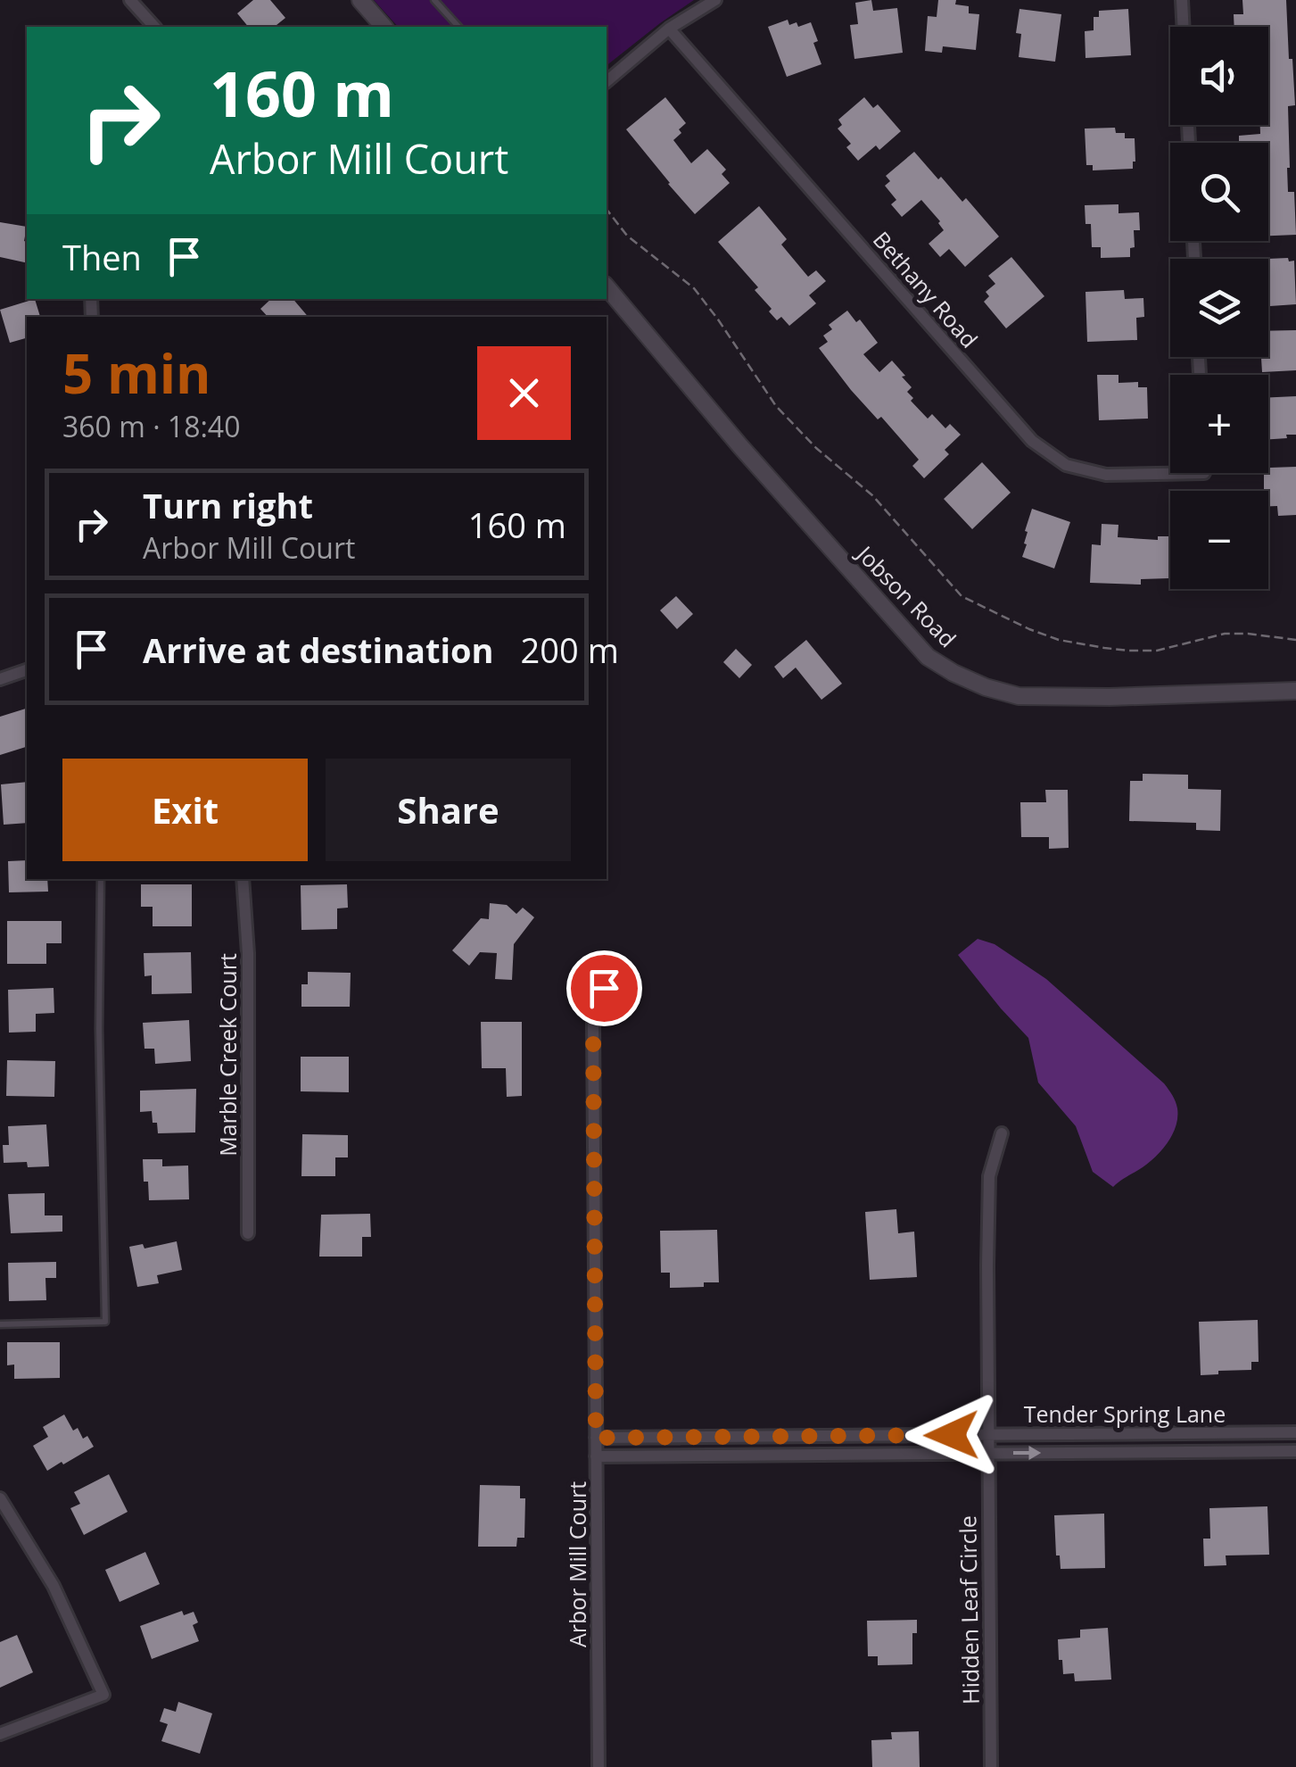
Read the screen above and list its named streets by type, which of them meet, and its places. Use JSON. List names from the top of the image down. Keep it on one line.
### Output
{"streets":{"street":["Bethany Road","Jobson Road","Marble Creek Court","Tender Spring Lane","Arbor Mill Court","Hidden Leaf Circle"]},"crossings":[["Tender Spring Lane","Arbor Mill Court"],["Tender Spring Lane","Hidden Leaf Circle"]],"page":{"map_buttons":["+","−"],"turn":["160 m","Arbor Mill Court"],"then":"Then","heading":["5 min","360 m · 18:40"],"list":[{"name":"Turn right","note":"Arbor Mill Court","value":"160 m"},{"name":"Arrive at destination","value":"200 m"}],"buttons":["Exit","Share"]}}
